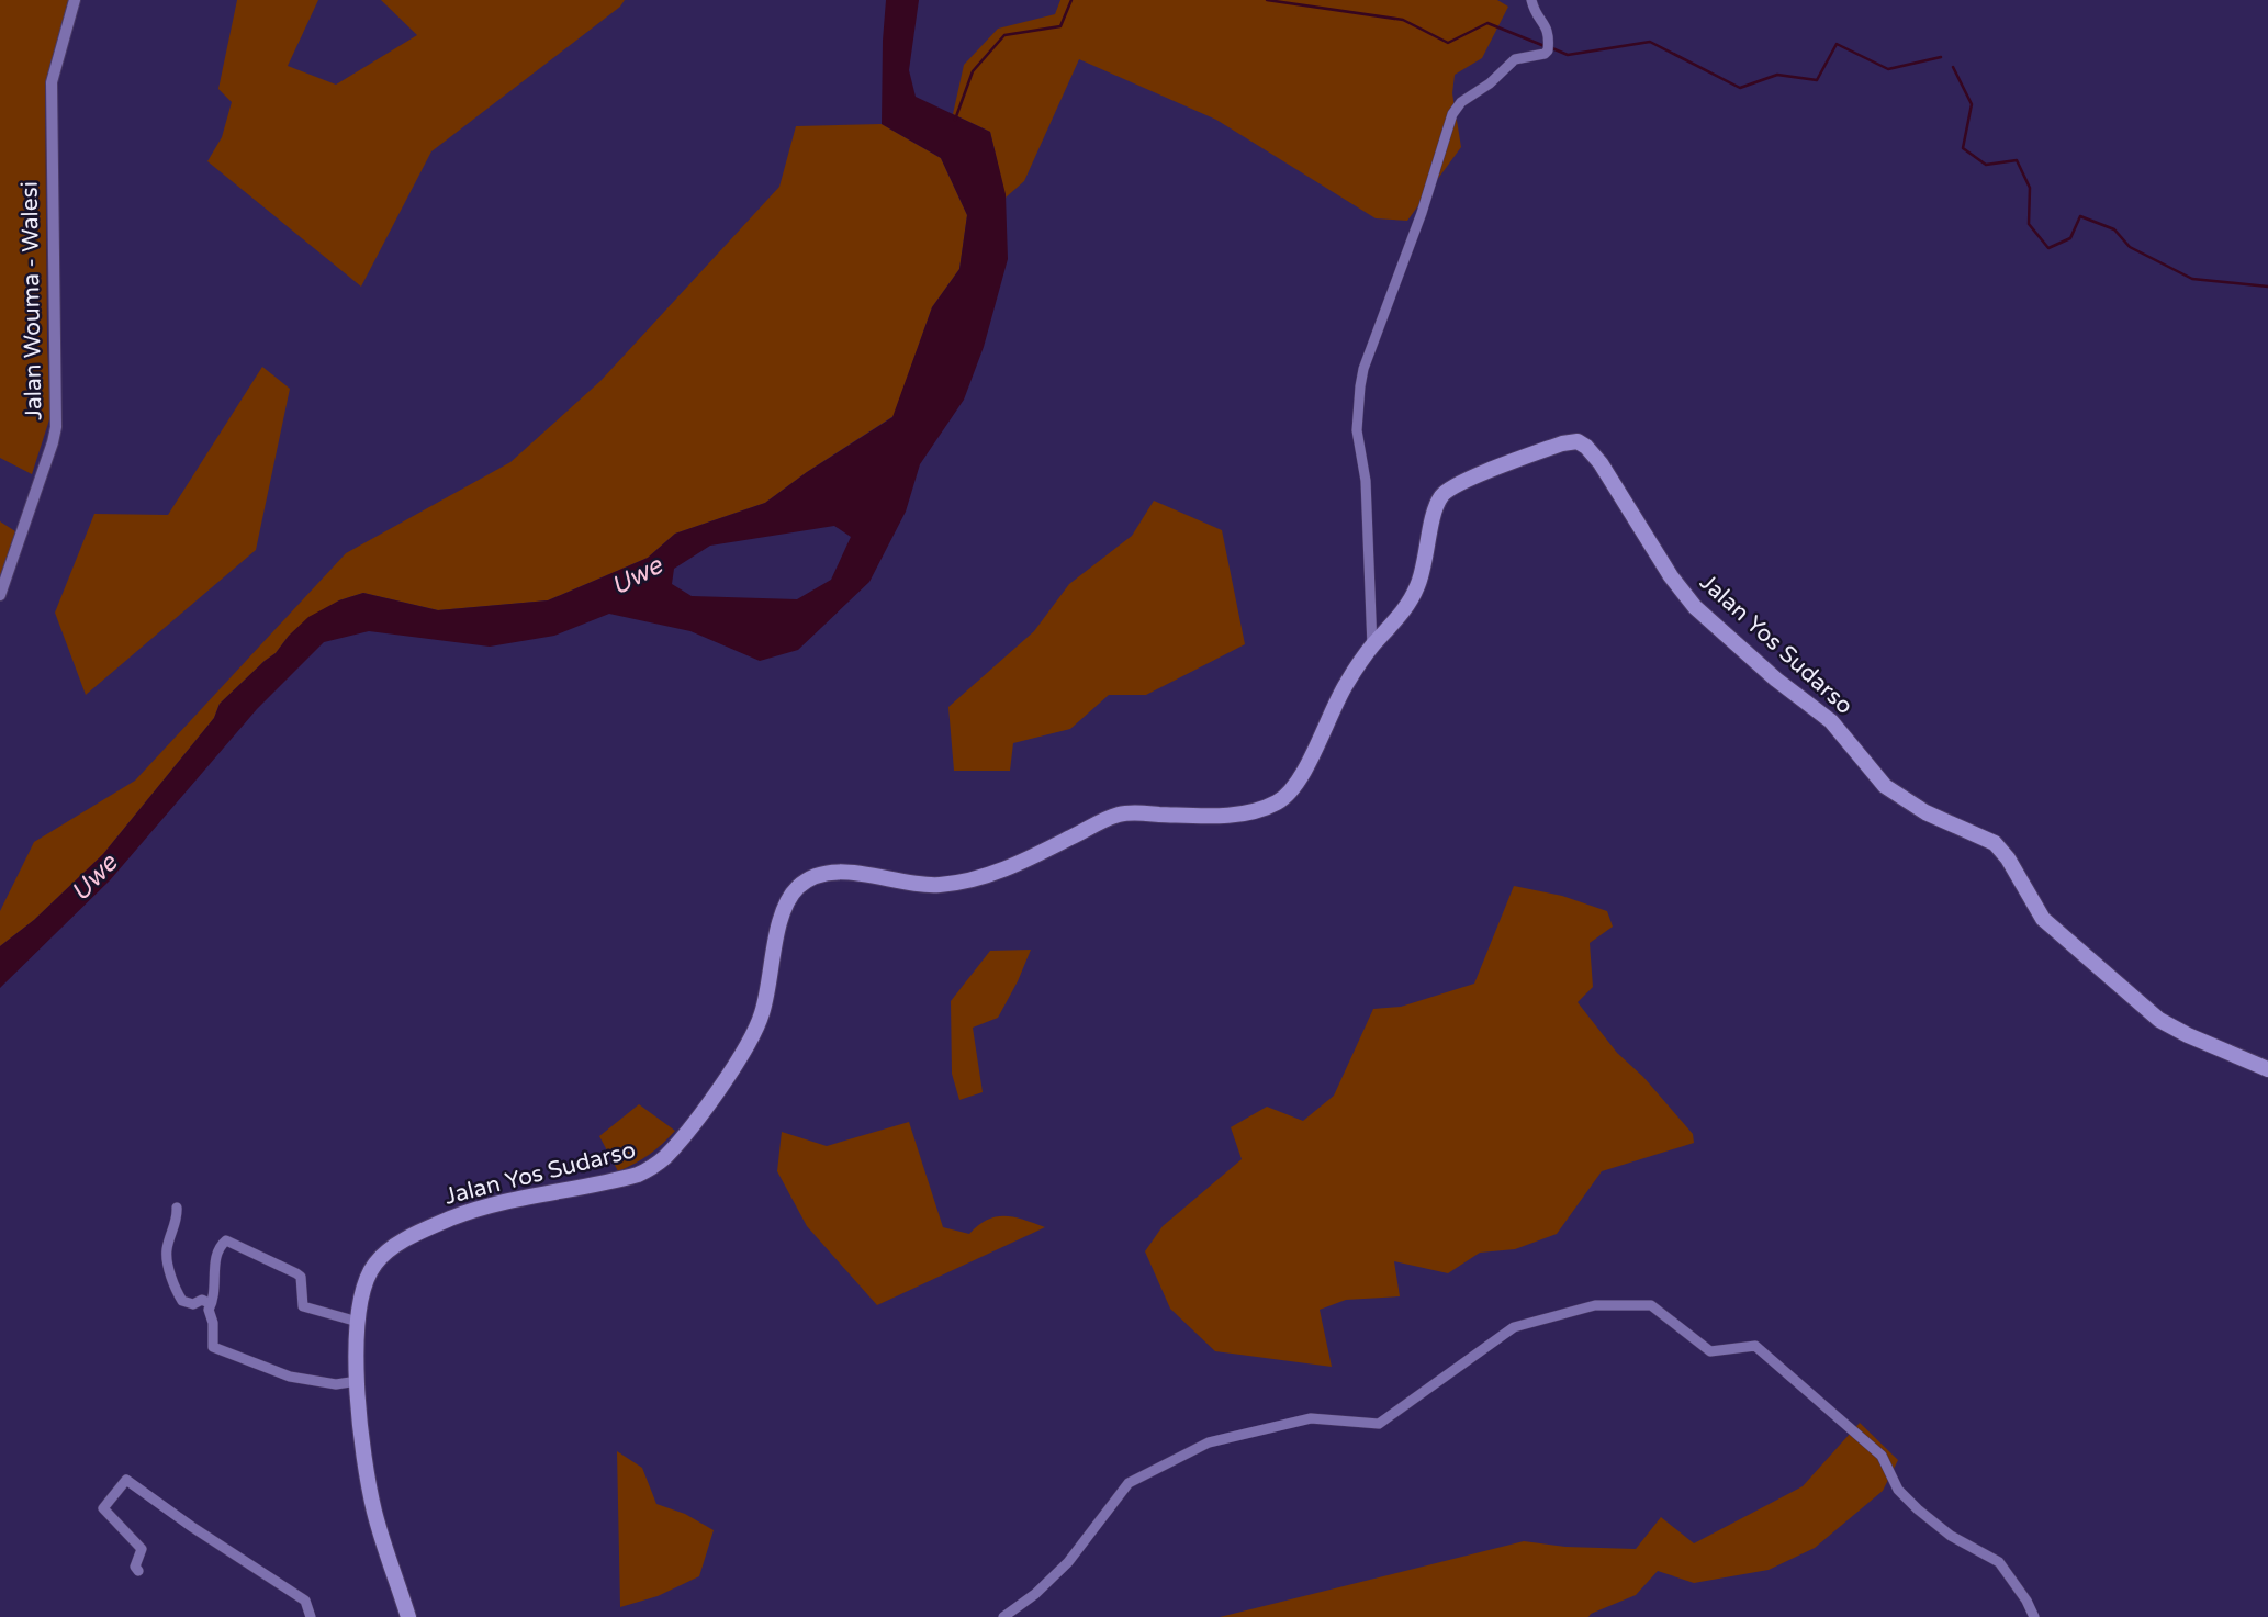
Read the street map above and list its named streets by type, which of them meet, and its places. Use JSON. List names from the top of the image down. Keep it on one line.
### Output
{"streets":{"main road":["Jalan Yos Sudarso"],"street":["Jalan Wouma - Walesi"]},"water":["Uwe"]}
